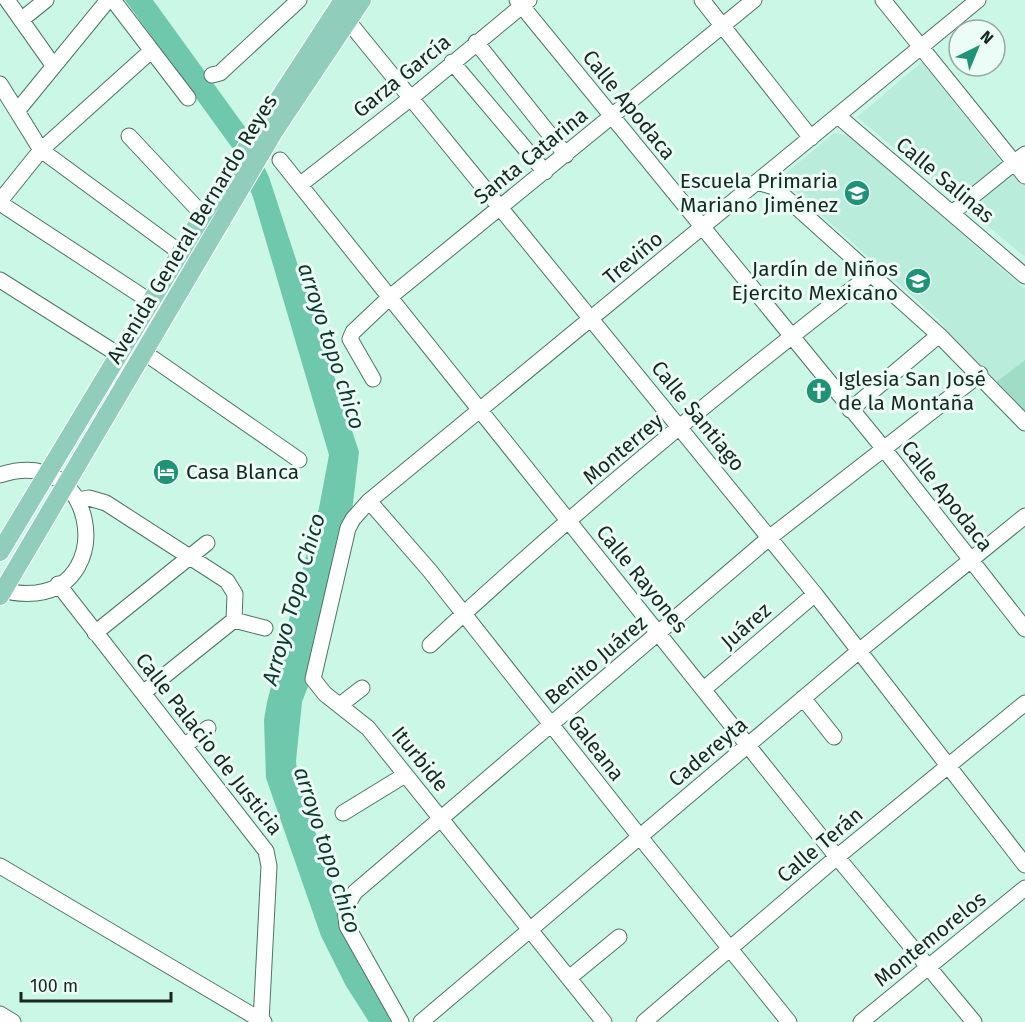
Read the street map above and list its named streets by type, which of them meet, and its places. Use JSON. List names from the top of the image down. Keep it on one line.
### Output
{"streets":{"main road":["Avenida General Bernardo Reyes"],"street":["Garza García","Calle Apodaca","Santa Catarina","Calle Salinas","Treviño","Calle Santiago","Monterrey","Calle Rayones","Juárez","Benito Juárez","Calle Palacio de Justicia","Galeana","Cadereyta","Iturbide","Calle Terán","Montemorelos"]},"crossings":[["Garza García","Calle Apodaca"],["Garza García","Calle Santiago"],["Garza García","Calle Rayones"],["Calle Apodaca","Santa Catarina"],["Calle Apodaca","Treviño"],["Calle Apodaca","Monterrey"],["Calle Apodaca","Benito Juárez"],["Calle Apodaca","Cadereyta"],["Santa Catarina","Calle Santiago"],["Santa Catarina","Calle Rayones"],["Calle Salinas","Treviño"],["Avenida General Bernardo Reyes","Calle Santiago"],["Avenida General Bernardo Reyes","Calle Palacio de Justicia"],["Treviño","Calle Santiago"],["Treviño","Calle Rayones"],["Treviño","Galeana"],["Treviño","Iturbide"],["Calle Santiago","Monterrey"],["Calle Santiago","Juárez"],["Calle Santiago","Benito Juárez"],["Calle Santiago","Cadereyta"],["Calle Santiago","Calle Terán"],["Monterrey","Calle Rayones"],["Monterrey","Galeana"],["Calle Rayones","Juárez"],["Calle Rayones","Benito Juárez"],["Calle Rayones","Cadereyta"],["Calle Rayones","Calle Terán"],["Calle Rayones","Montemorelos"],["Benito Juárez","Galeana"],["Benito Juárez","Iturbide"],["Galeana","Cadereyta"],["Galeana","Iturbide"],["Galeana","Calle Terán"],["Cadereyta","Iturbide"]],"water":["arroyo topo chico","Arroyo Topo Chico"],"places":{"school or university":["Escuela Primaria Mariano Jiménez","Jardín de Niños Ejercito Mexicano"],"church":["Iglesia San José de la Montaña"],"hotel":["Casa Blanca"]},"scale_bar":"100 m","north":"top right"}
